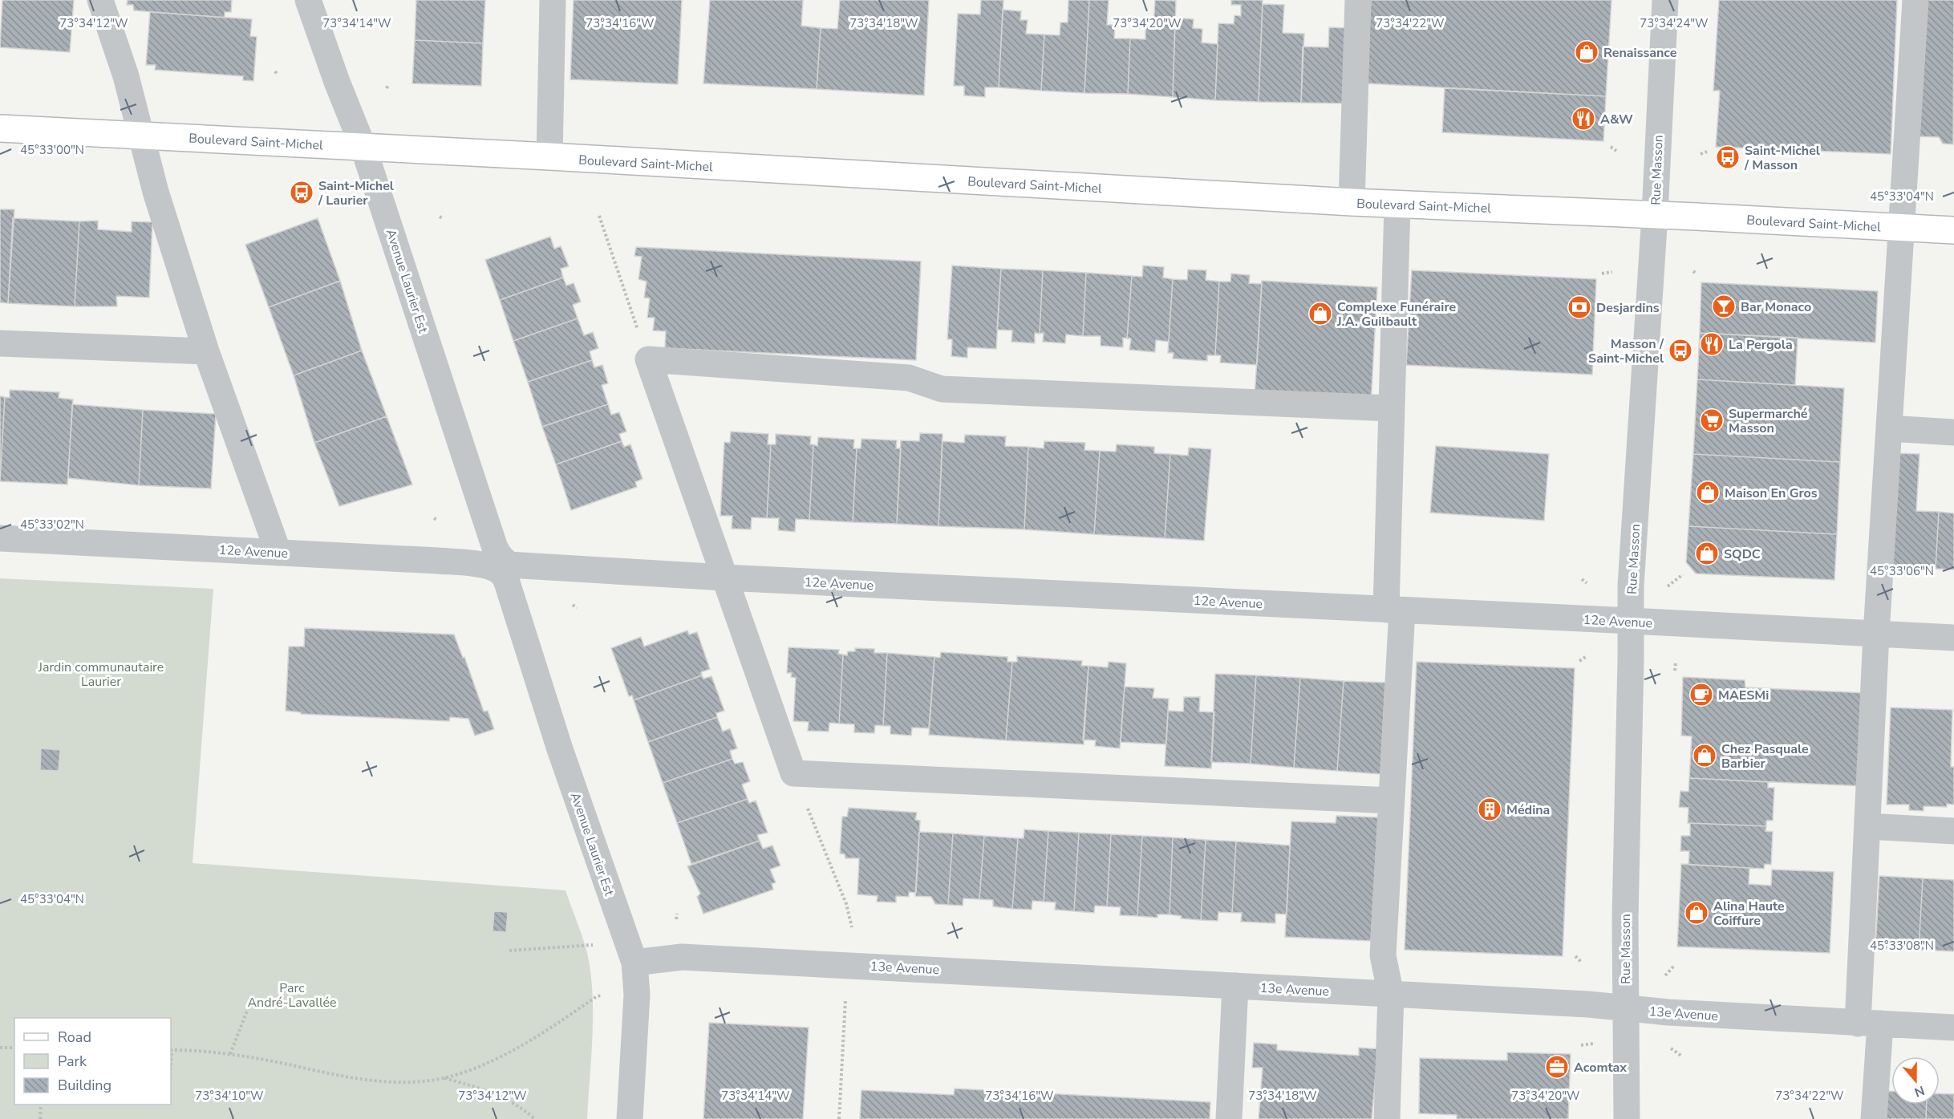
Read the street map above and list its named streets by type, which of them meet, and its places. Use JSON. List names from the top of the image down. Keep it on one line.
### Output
{"streets":{"main road":["Boulevard Saint-Michel"],"street":["Rue Masson","Avenue Laurier Est","12e Avenue","13e Avenue"]},"crossings":[["Boulevard Saint-Michel","Rue Masson"],["Boulevard Saint-Michel","Avenue Laurier Est"],["Rue Masson","12e Avenue"],["Rue Masson","13e Avenue"],["Avenue Laurier Est","12e Avenue"],["Avenue Laurier Est","13e Avenue"]],"parks":["Jardin communautaire Laurier","Parc André-Lavallée"],"places":{"shop":["Renaissance","Complexe Funéraire J.A. Guilbault","Maison En Gros","SQDC","Chez Pasquale Barbier","Alina Haute Coiffure"],"restaurant":["A&W","La Pergola"],"bus stop":["Saint-Michel / Masson","Saint-Michel / Laurier","Masson / Saint-Michel"],"bar":["Bar Monaco"],"bank":["Desjardins"],"supermarket":["Supermarché Masson"],"cafe":["MAESMi"],"building":["Médina"],"office":["Acomtax"]},"legend":["Road","Park","Building"],"north":"bottom","coordinates":["73°34'12\"W","73°34'14\"W","73°34'16\"W","73°34'18\"W","73°34'20\"W","73°34'22\"W","73°34'24\"W","45°33'00\"N","45°33'04\"N","45°33'02\"N","45°33'06\"N","45°33'08\"N","73°34'10\"W"]}
